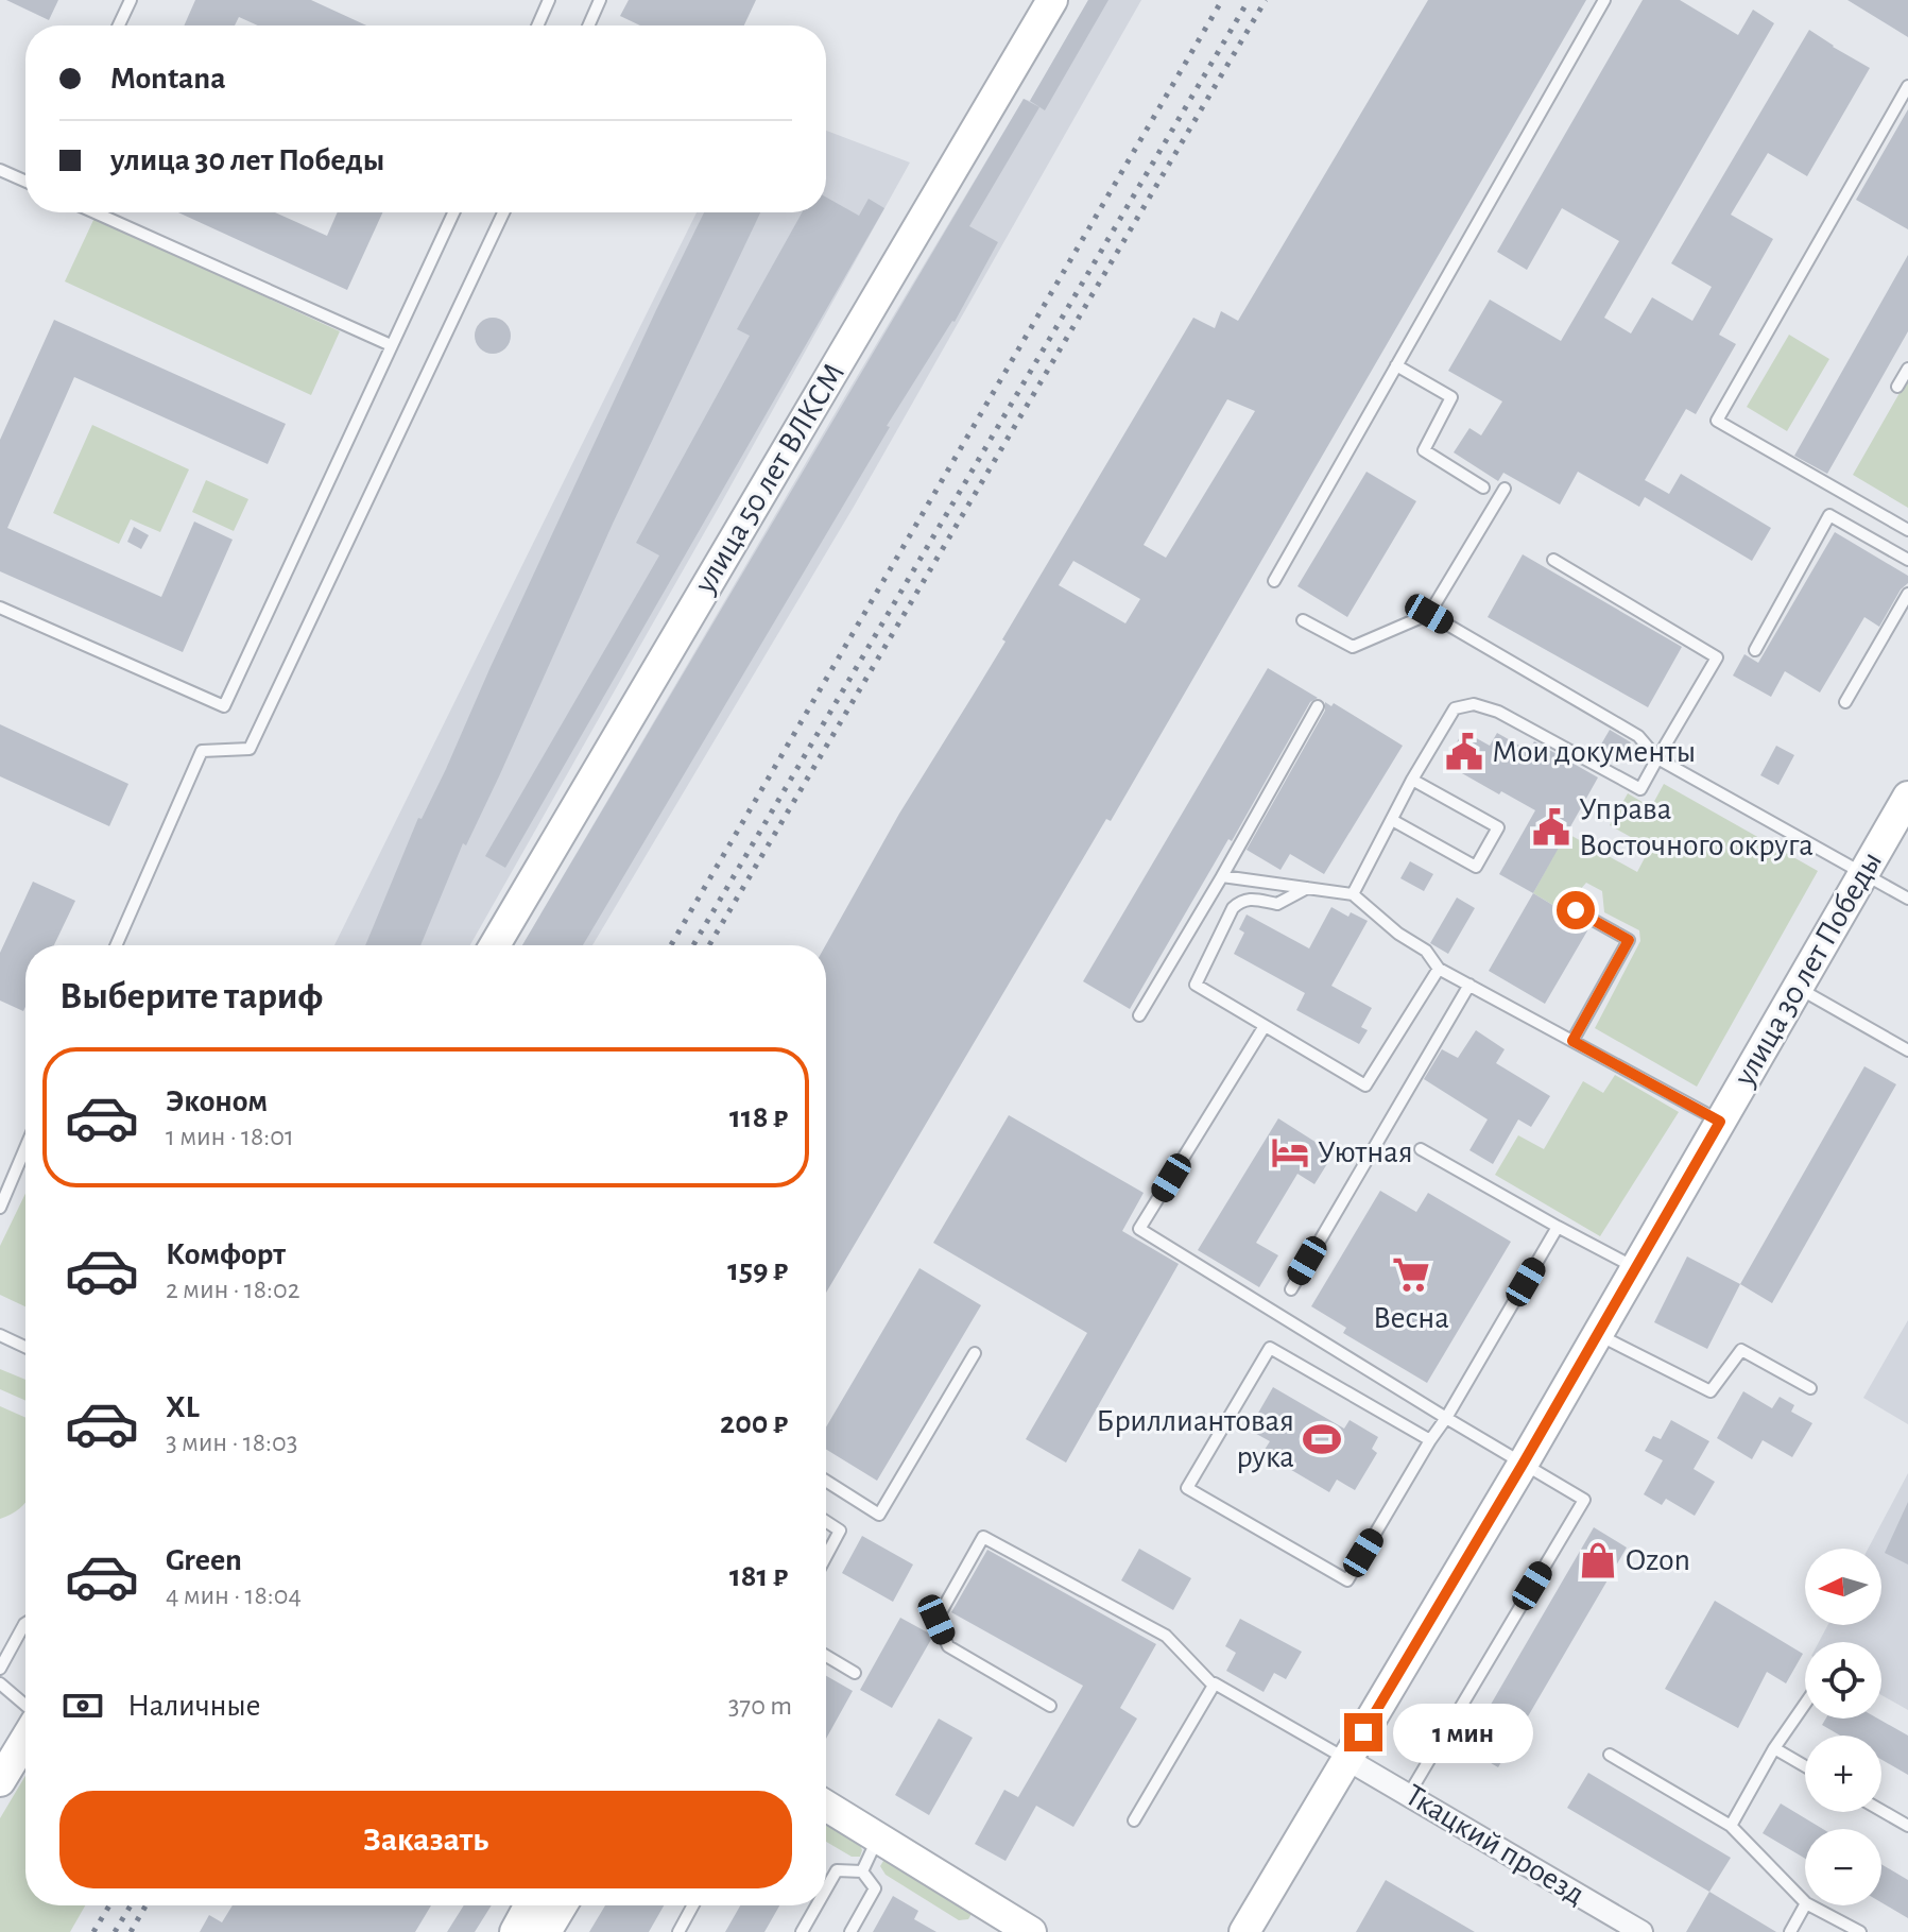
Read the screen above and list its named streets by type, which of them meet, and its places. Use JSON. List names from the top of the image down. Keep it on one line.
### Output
{"streets":{"street":["улица 50 лет ВЛКСМ","улица 30 лет Победы","Ткацкий проезд"]},"crossings":[["улица 30 лет Победы","Ткацкий проезд"]],"places":{"public building":["Мои документы","Управа Восточного округа"],"hotel":["Уютная"],"supermarket":["Весна"],"sports":["Бриллиантовая рука"],"shop":["Ozon"]},"north":"left","page":{"banner":["Montana","улица 30 лет Победы"],"heading":"Выберите тариф","list":[{"name":"Эконом","note":"1 мин · 18:01","value":"118 ₽"},{"name":"Комфорт","note":"2 мин · 18:02","value":"159 ₽"},{"name":"XL","note":"3 мин · 18:03","value":"200 ₽"},{"name":"Green","note":"4 мин · 18:04","value":"181 ₽"}],"map_buttons":["+","−"],"pay":["Наличные","370 m"],"bubble":"1 мин","buttons":"Заказать"}}
